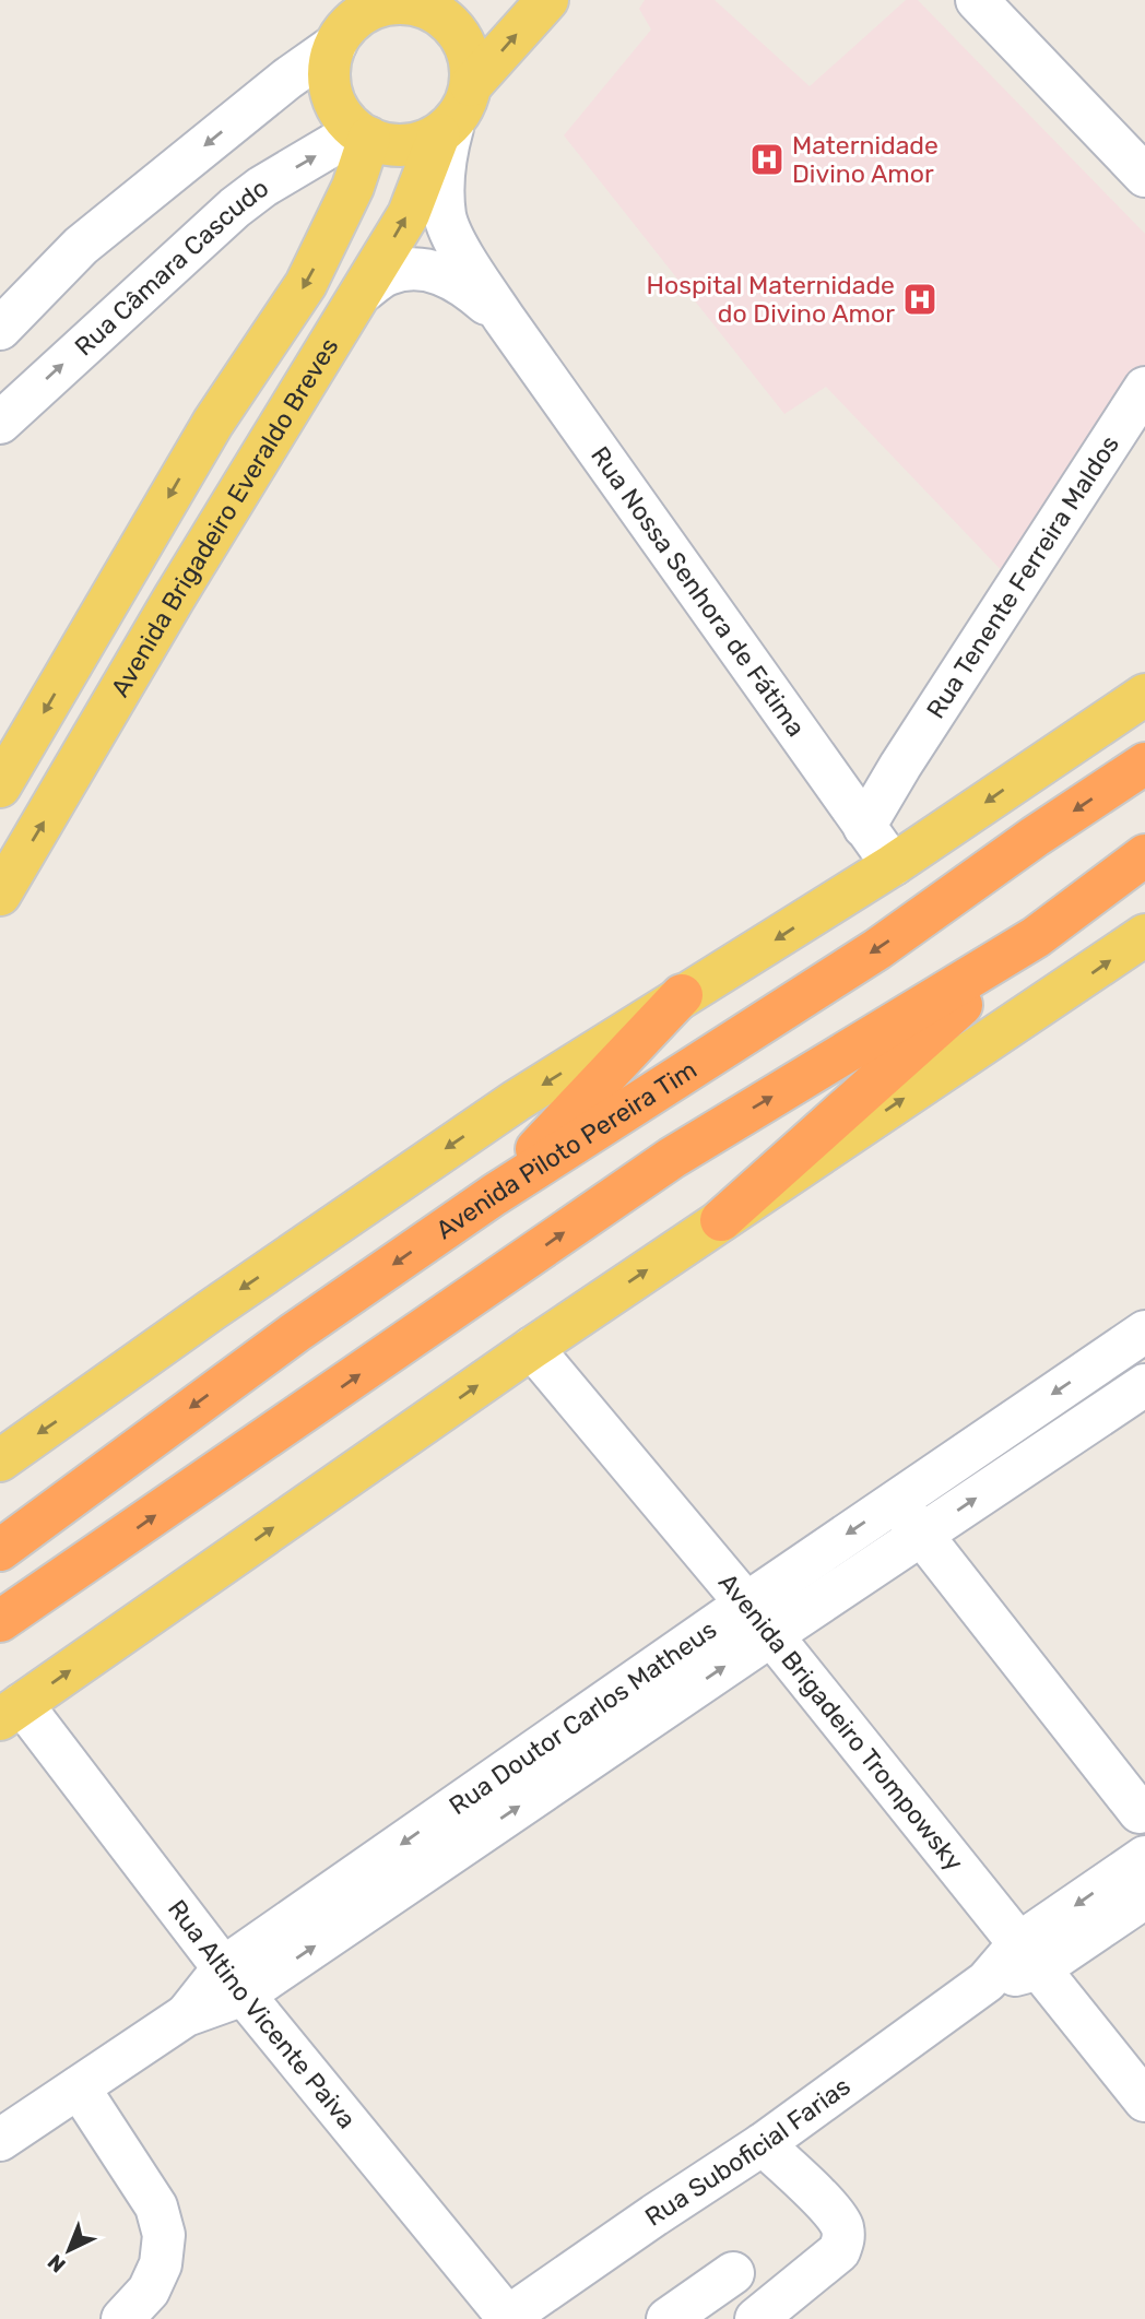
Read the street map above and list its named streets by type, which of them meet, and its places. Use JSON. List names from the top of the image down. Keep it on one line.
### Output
{"streets":{"highway":["Avenida Piloto Pereira Tim"],"main road":["Avenida Brigadeiro Everaldo Breves"],"street":["Rua Câmara Cascudo","Rua Tenente Ferreira Maldos","Rua Nossa Senhora de Fátima","Rua Doutor Carlos Matheus","Avenida Brigadeiro Trompowsky","Rua Altino Vicente Paiva","Rua Suboficial Farias"]},"crossings":[["Rua Câmara Cascudo","Avenida Brigadeiro Everaldo Breves"],["Rua Câmara Cascudo","Rua Nossa Senhora de Fátima"],["Avenida Brigadeiro Everaldo Breves","Rua Nossa Senhora de Fátima"],["Rua Tenente Ferreira Maldos","Rua Nossa Senhora de Fátima"],["Rua Doutor Carlos Matheus","Avenida Brigadeiro Trompowsky"],["Rua Doutor Carlos Matheus","Rua Altino Vicente Paiva"],["Avenida Brigadeiro Trompowsky","Rua Suboficial Farias"],["Rua Altino Vicente Paiva","Rua Suboficial Farias"]],"places":{"hospital":["Maternidade Divino Amor","Hospital Maternidade do Divino Amor"]},"north":"bottom left"}
